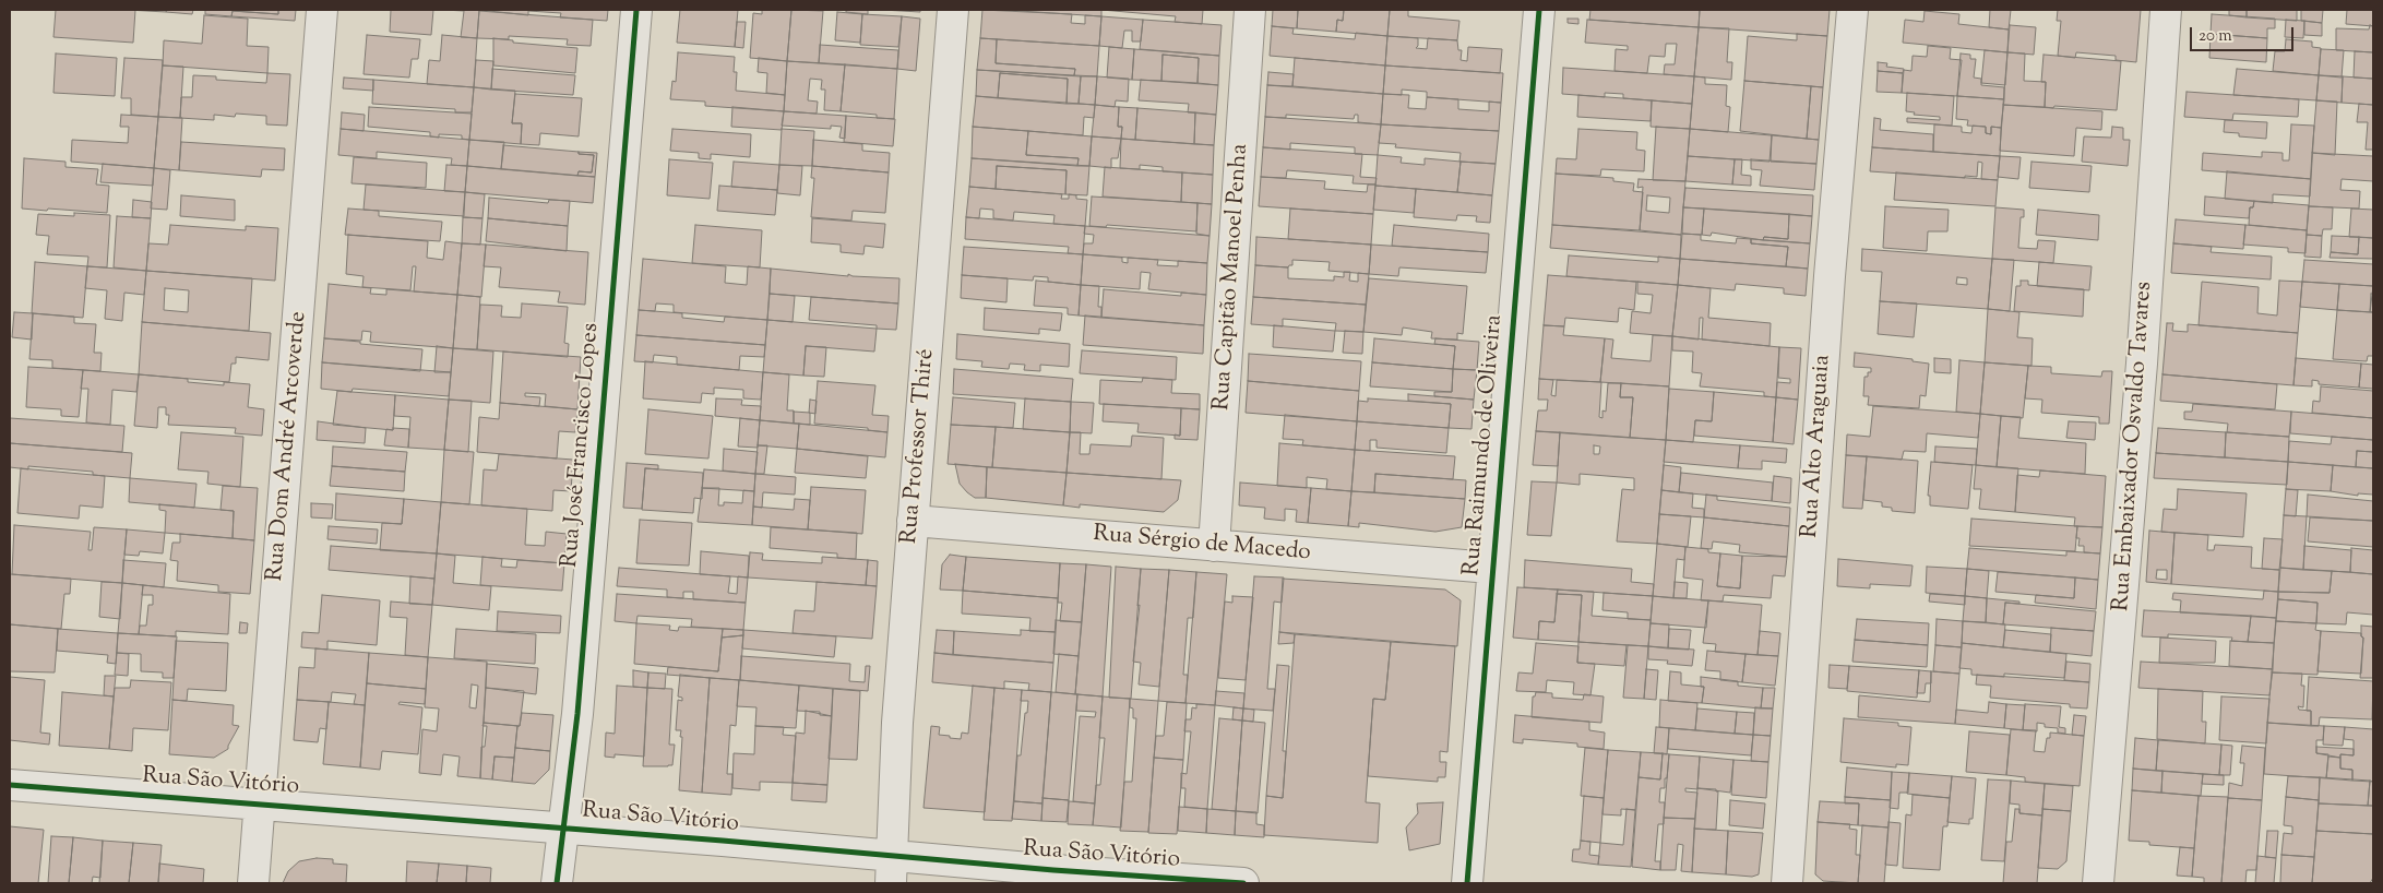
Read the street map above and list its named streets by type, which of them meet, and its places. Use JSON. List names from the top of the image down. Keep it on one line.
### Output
{"streets":{"street":["Rua Capitão Manoel Penha","Rua José Francisco Lopes","Rua Raimundo de Oliveira","Rua Dom André Arcoverde","Rua Professor Thiré","Rua Alto Araguaia","Rua Embaixador Osvaldo Tavares","Rua Sérgio de Macedo","Rua São Vitório"]},"crossings":[["Rua Capitão Manoel Penha","Rua Sérgio de Macedo"],["Rua José Francisco Lopes","Rua São Vitório"],["Rua Raimundo de Oliveira","Rua Sérgio de Macedo"],["Rua Dom André Arcoverde","Rua São Vitório"],["Rua Professor Thiré","Rua Sérgio de Macedo"],["Rua Professor Thiré","Rua São Vitório"]],"scale_bar":"20 m"}
